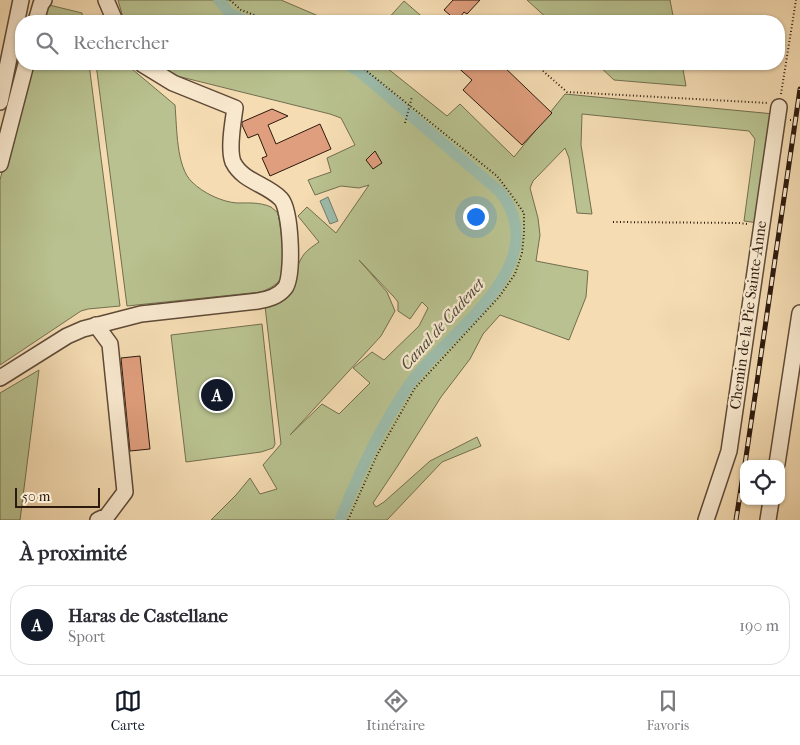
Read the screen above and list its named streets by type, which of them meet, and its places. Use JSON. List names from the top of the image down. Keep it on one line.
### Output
{"streets":{"street":["Chemin de la Pie Sainte-Anne"]},"water":["Canal de Cadenet"],"scale_bar":"50 m","page":{"search":"Rechercher","pins":"A","scale":"50 m","heading":"À proximité","list":[{"mark":"A","name":"Haras de Castellane","note":"Sport","value":"190 m"}],"nav":["Carte","Itinéraire","Favoris"]}}
